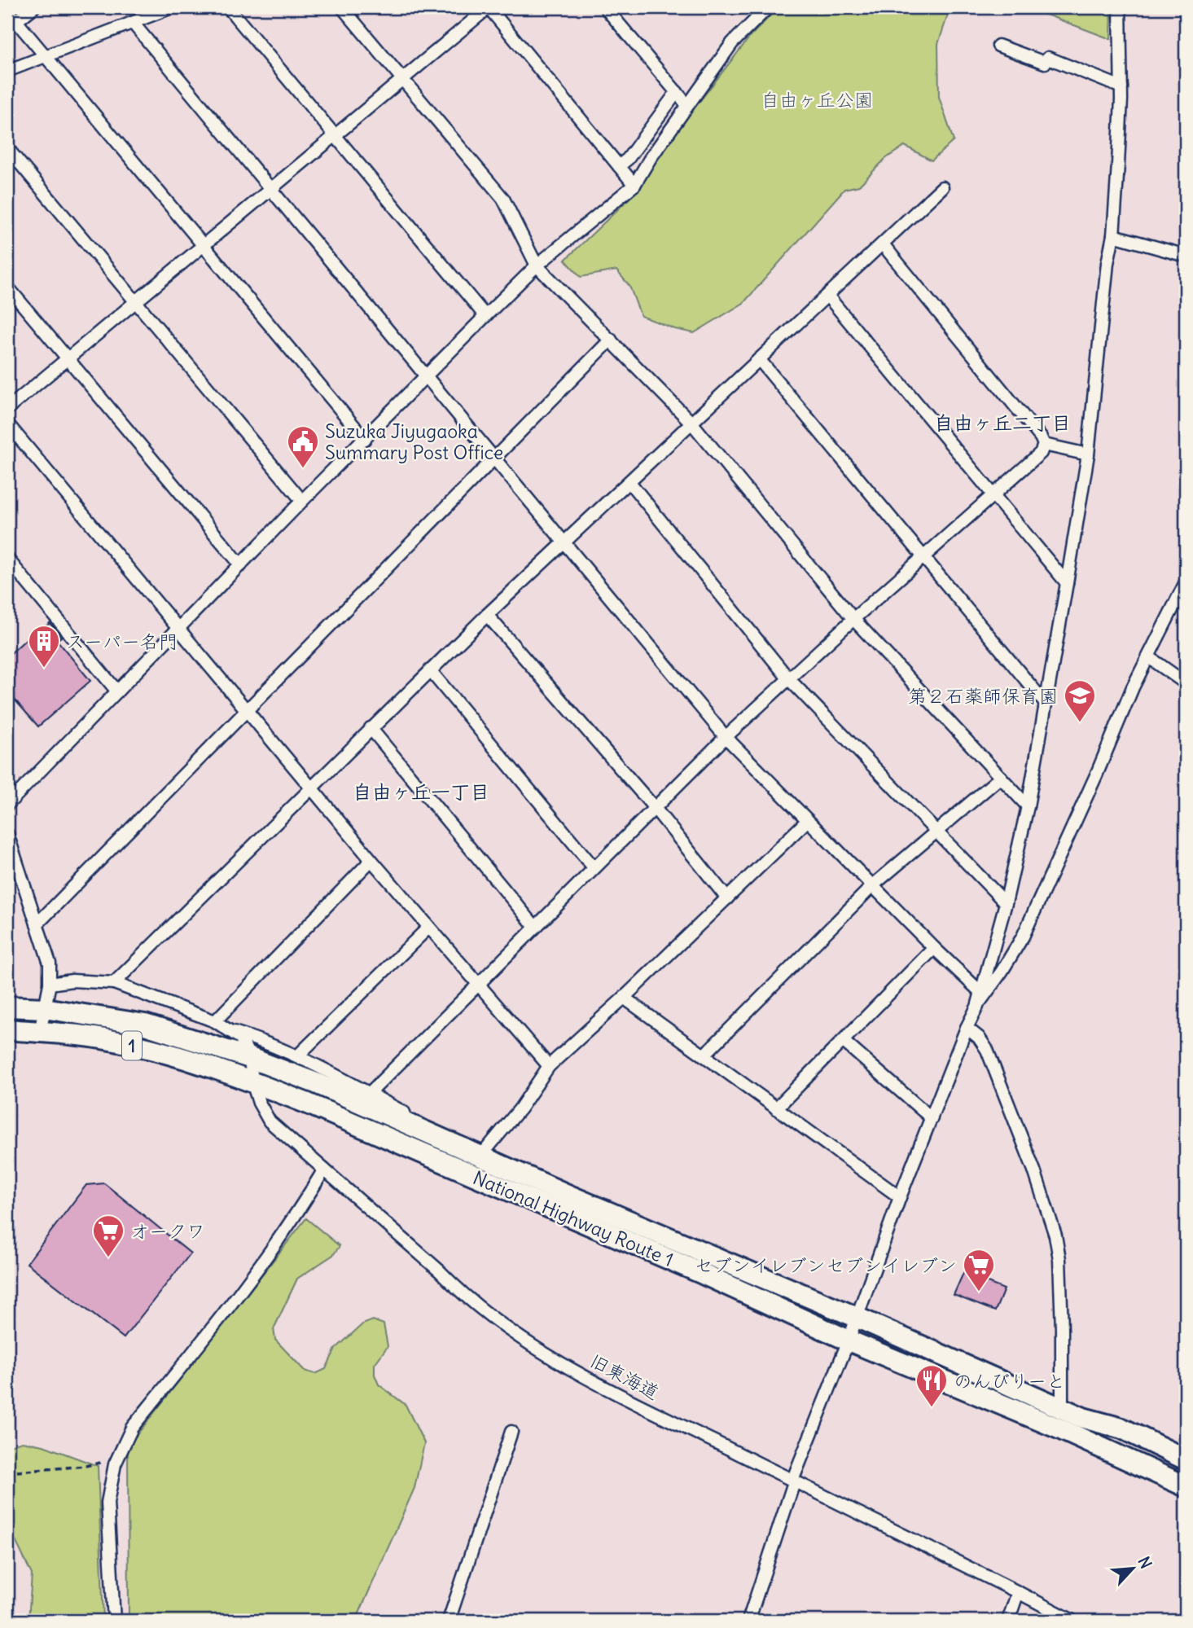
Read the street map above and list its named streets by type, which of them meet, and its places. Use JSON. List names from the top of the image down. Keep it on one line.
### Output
{"streets":{"highway":["1","National Highway Route 1"],"street":["旧東海道"]},"crossings":[["National Highway Route 1","旧東海道"]],"districts":["自由ヶ丘二丁目","自由ヶ丘一丁目"],"parks":["自由ヶ丘公園"],"places":{"public building":["Suzuka Jiyugaoka Summary Post Office"],"building":["スーパー名門"],"school or university":["第２石薬師保育園"],"supermarket":["オークワ","セブンイレブンセブンイレブン"],"restaurant":["のんびりーと"]},"north":"top right"}
